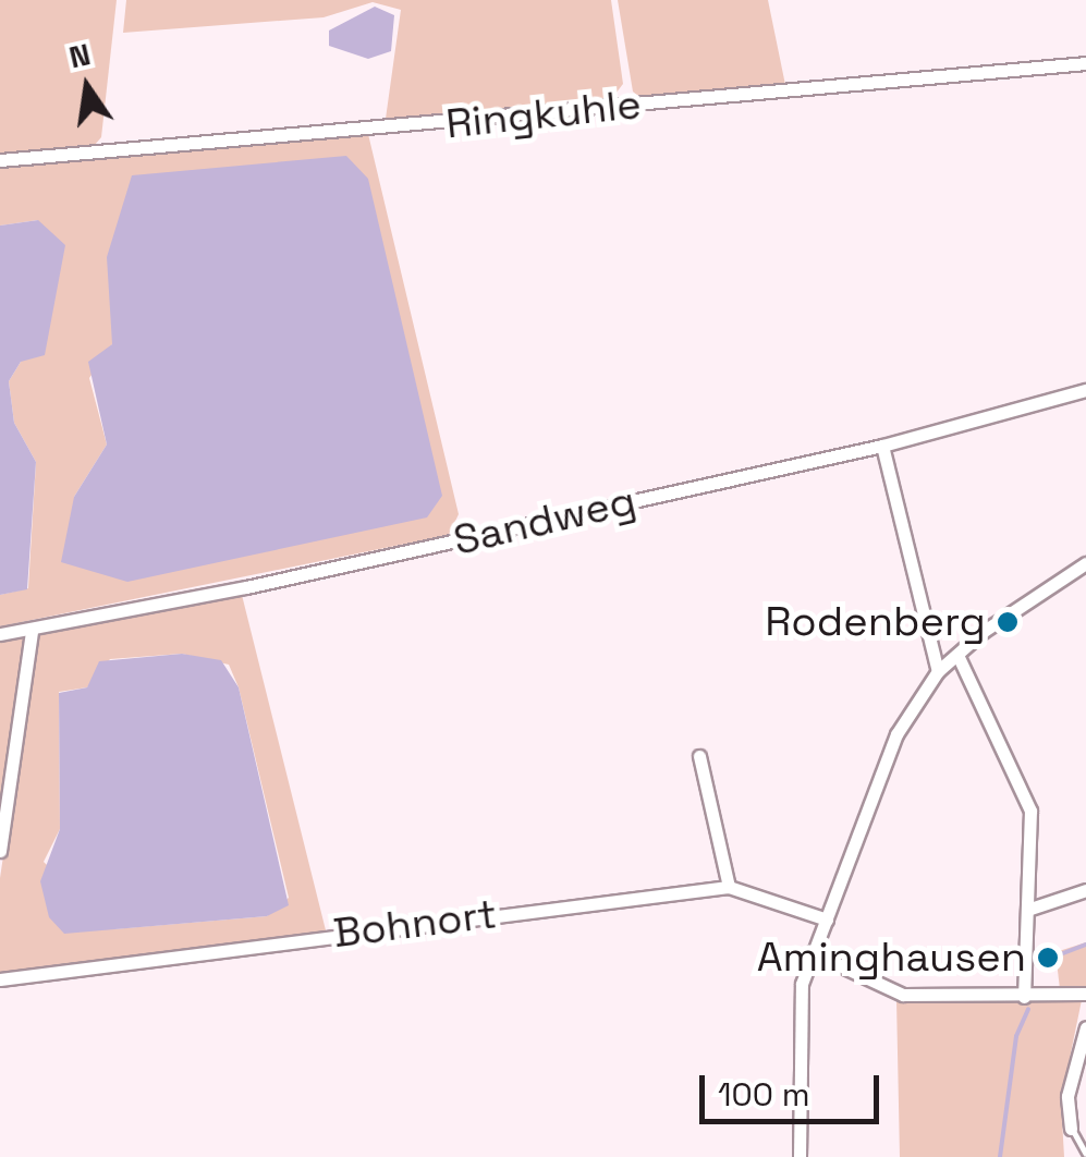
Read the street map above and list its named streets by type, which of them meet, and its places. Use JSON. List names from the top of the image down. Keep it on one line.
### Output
{"streets":{"street":["Ringkuhle","Sandweg","Bohnort"]},"places":["Rodenberg","Aminghausen"],"scale_bar":"100 m","north":"top"}
